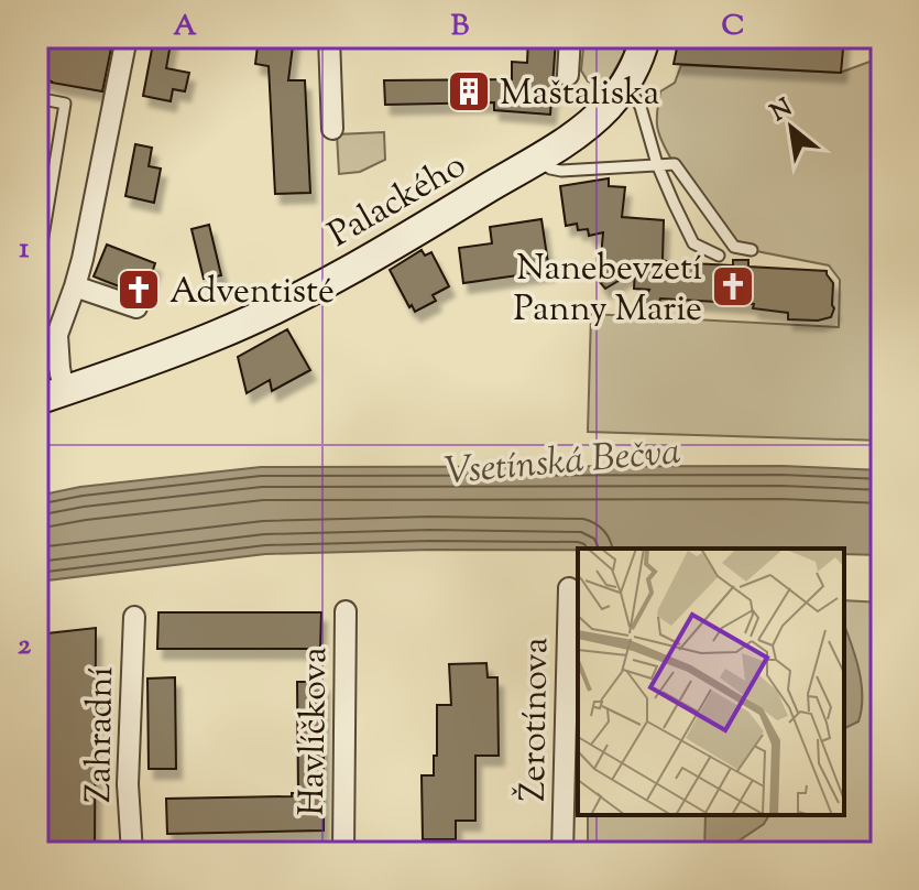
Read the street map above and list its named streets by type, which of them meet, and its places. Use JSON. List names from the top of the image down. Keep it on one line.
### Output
{"streets":{"street":["Palackého","Žerotínova","Havlíčkova","Zahradní"]},"water":["Vsetínská Bečva"],"places":{"building":["Maštaliska"],"church":["Nanebevzetí Panny Marie","Adventisté"]},"north":"top left","grid":{"columns":["A","B","C"],"rows":["1","2"]}}
